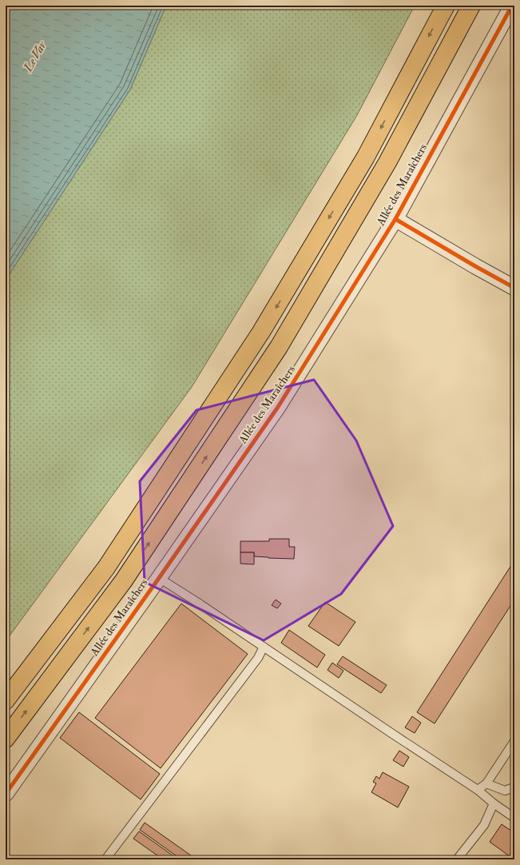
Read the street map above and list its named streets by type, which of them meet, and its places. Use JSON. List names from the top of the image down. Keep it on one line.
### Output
{"streets":{"street":["Allée des Maraîchers"]},"water":["Le Var"]}
